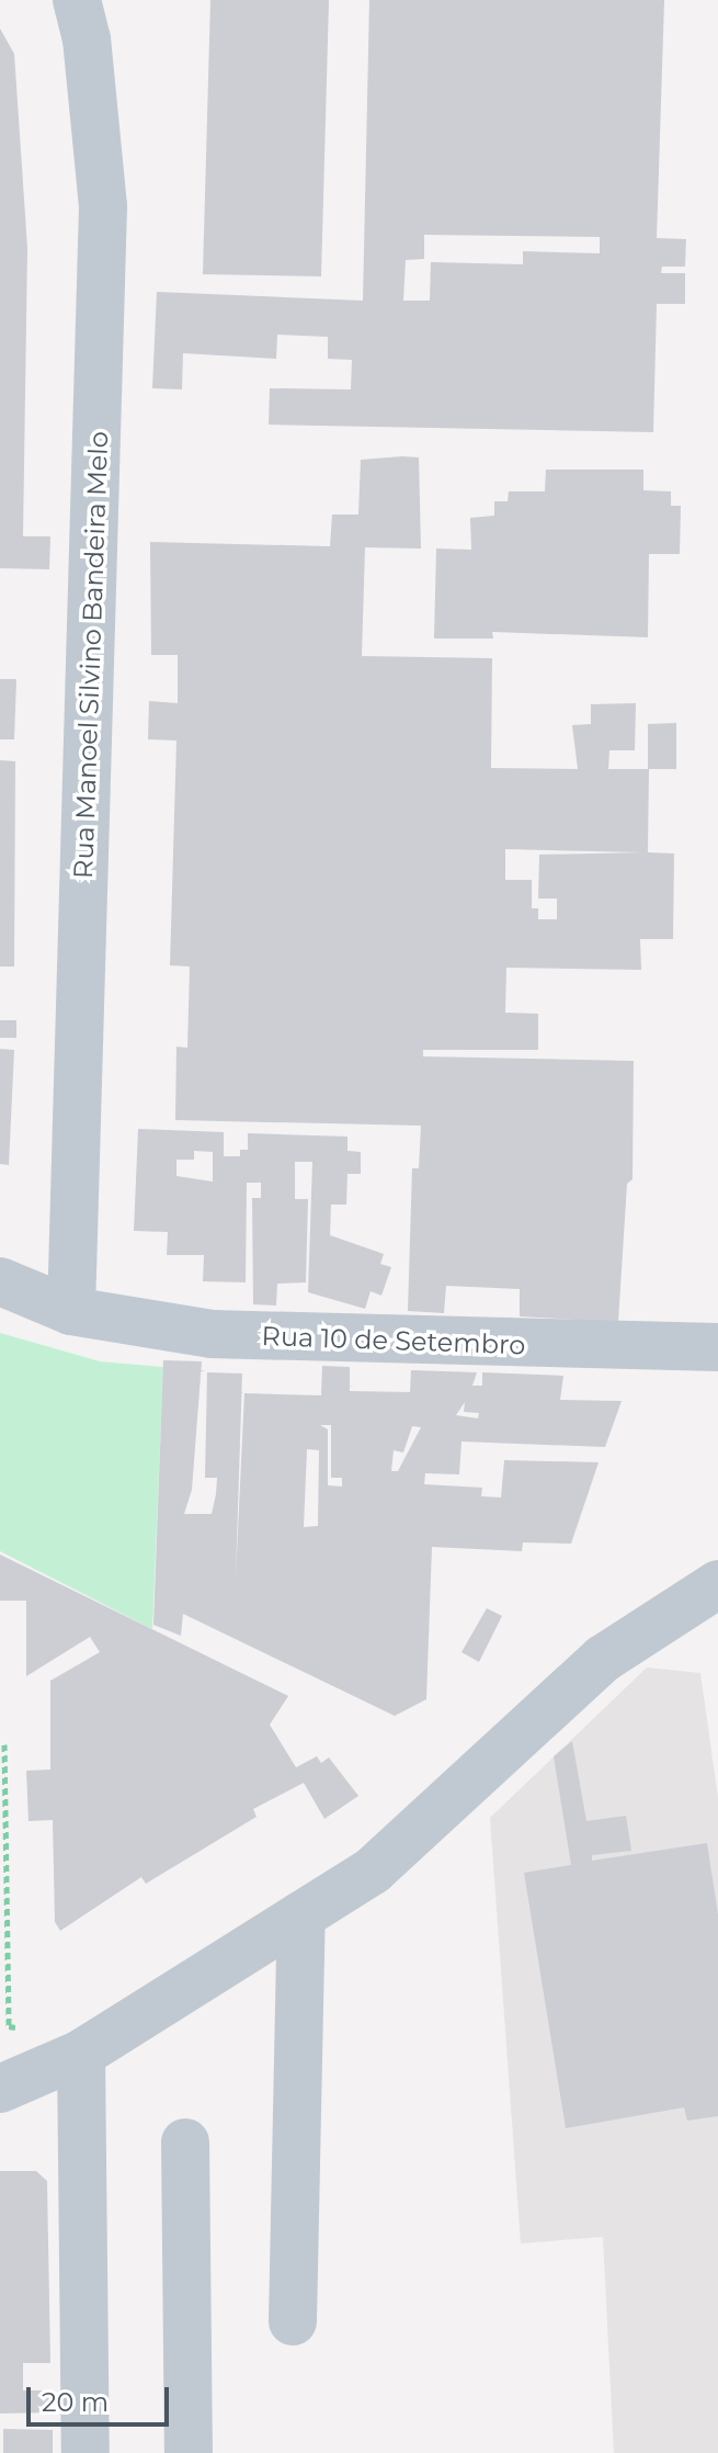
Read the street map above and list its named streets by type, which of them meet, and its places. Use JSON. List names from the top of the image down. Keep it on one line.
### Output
{"streets":{"street":["Rua Manoel Silvino Bandeira Melo","Rua 10 de Setembro"]},"crossings":[["Rua Manoel Silvino Bandeira Melo","Rua 10 de Setembro"]],"scale_bar":"20 m"}
